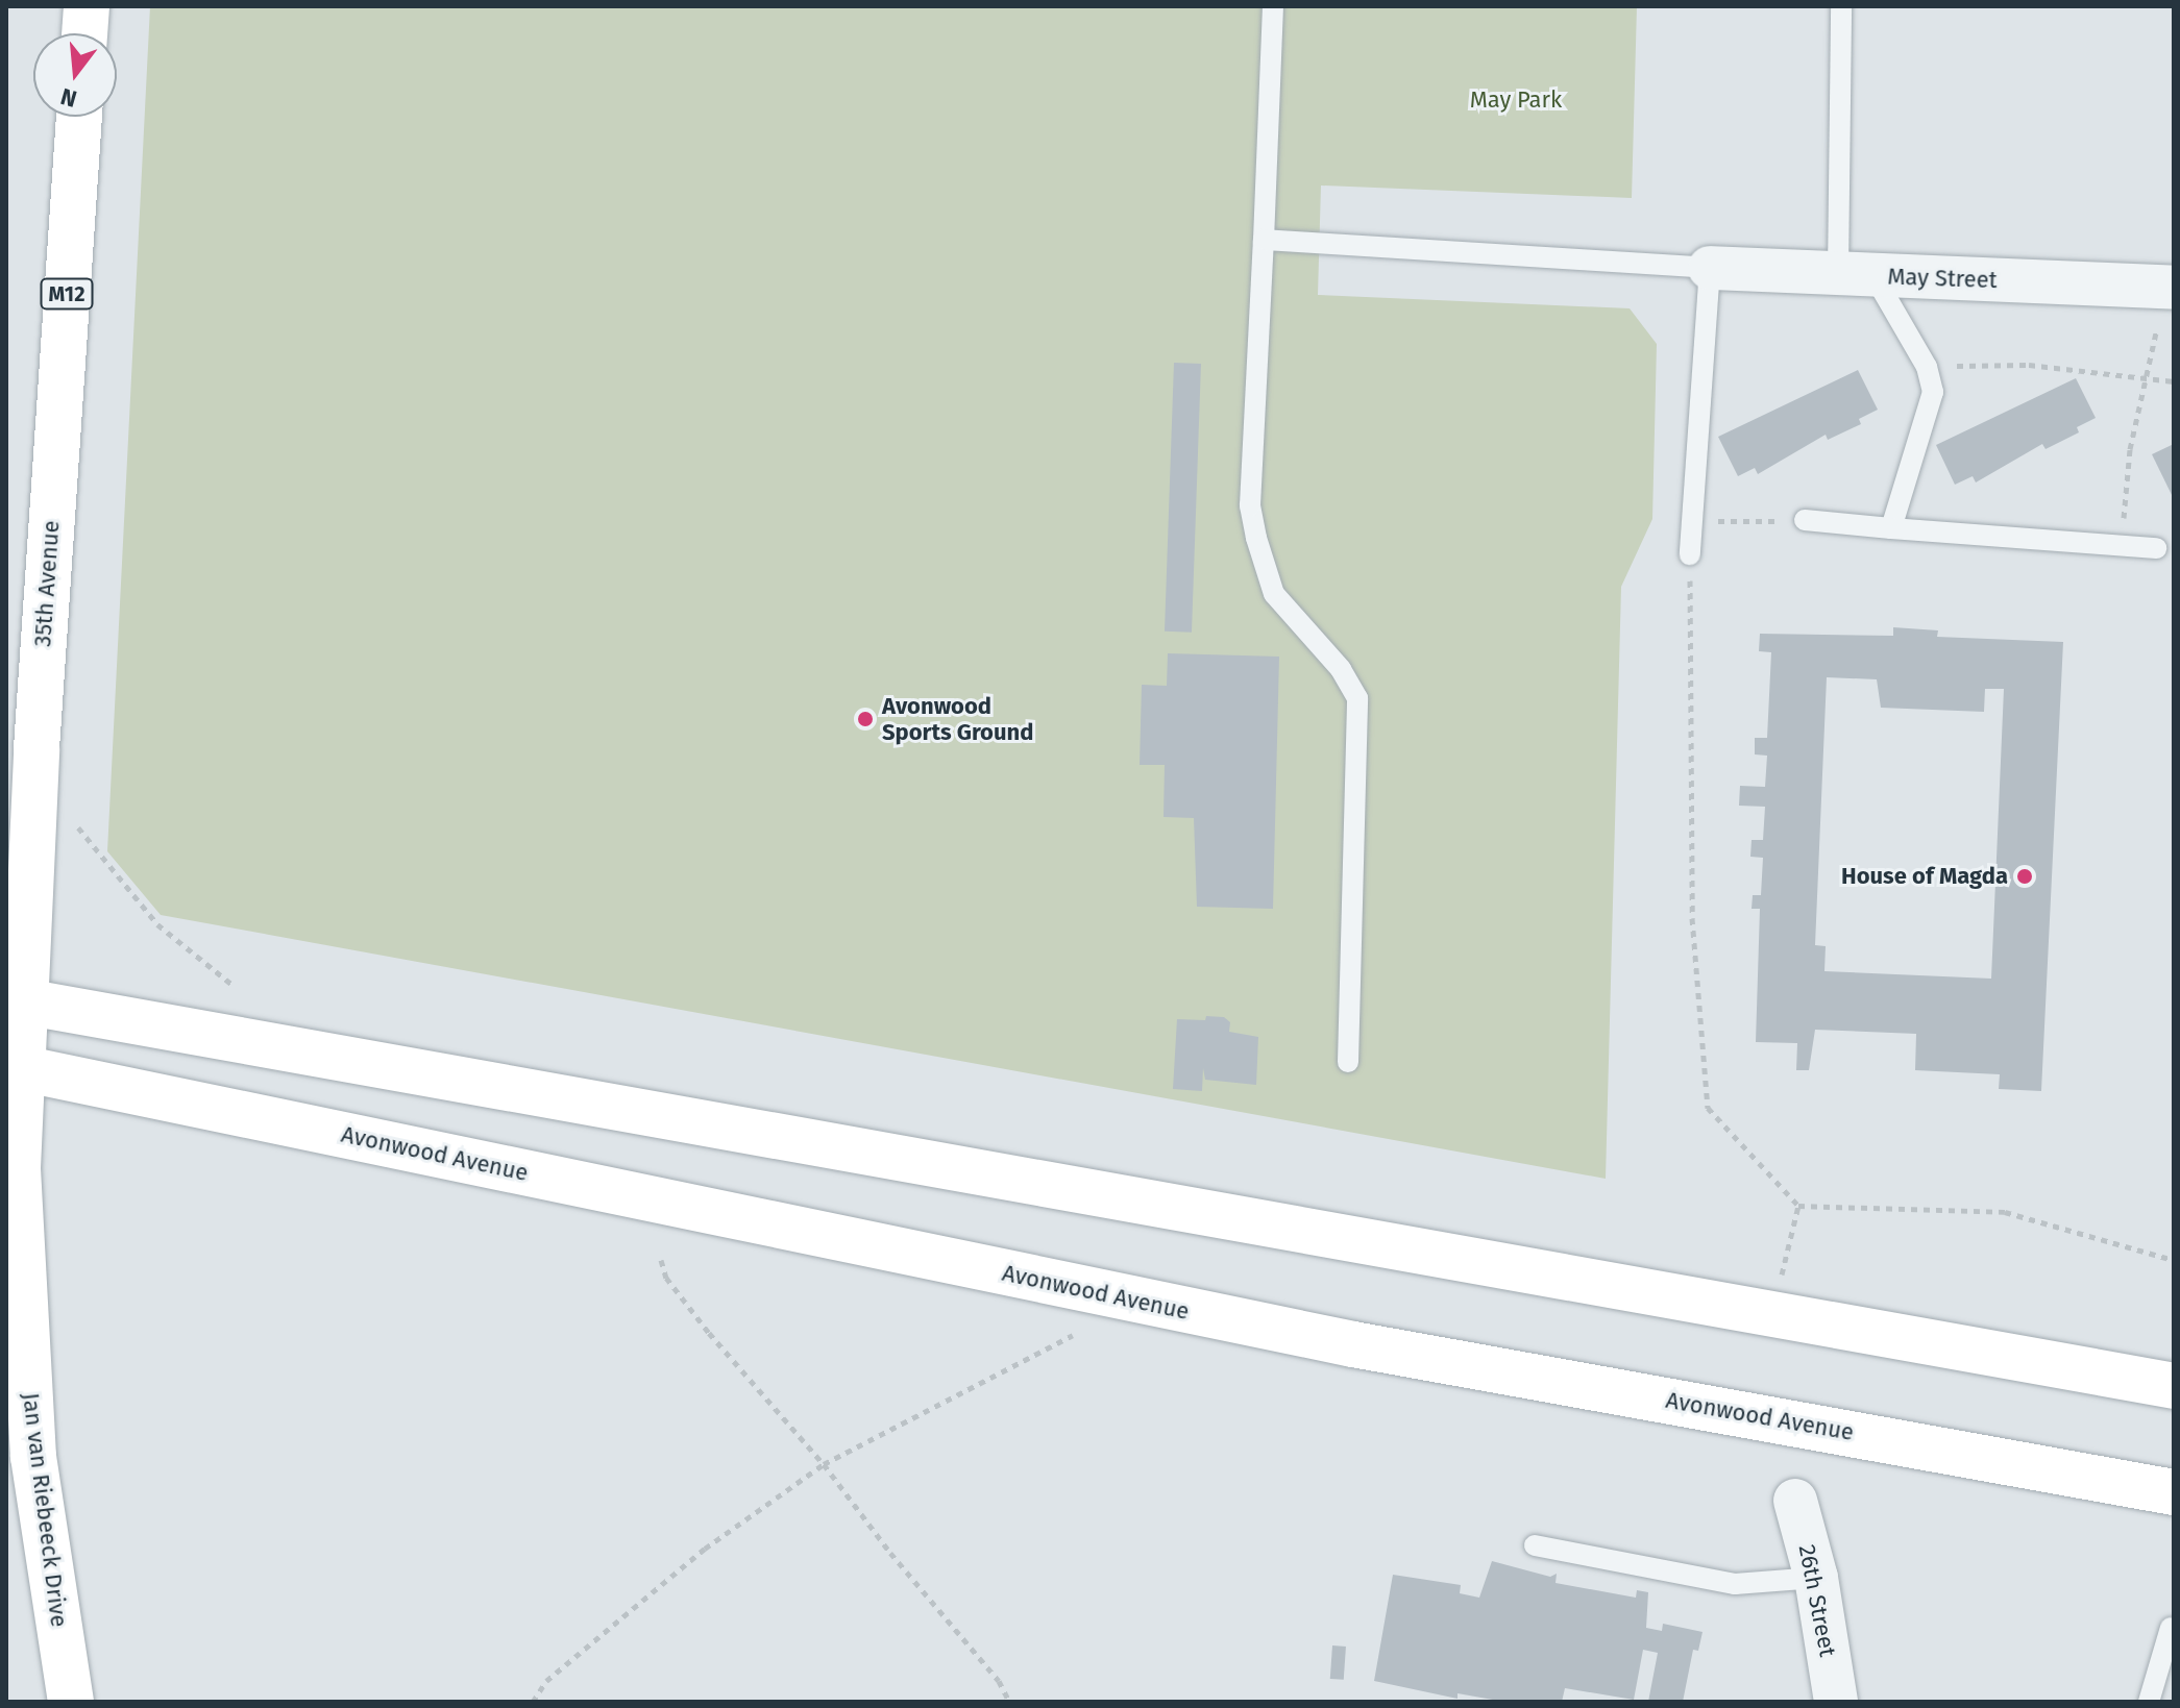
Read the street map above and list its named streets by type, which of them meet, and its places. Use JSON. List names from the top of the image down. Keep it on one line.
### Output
{"streets":{"main road":["M12","35th Avenue","Avonwood Avenue","Jan van Riebeeck Drive"],"street":["May Street","26th Street"]},"crossings":[["35th Avenue","Avonwood Avenue"],["35th Avenue","Jan van Riebeeck Drive"],["Avonwood Avenue","Jan van Riebeeck Drive"]],"parks":["May Park"],"places":["Avonwood Sports Ground","House of Magda"],"north":"bottom"}
